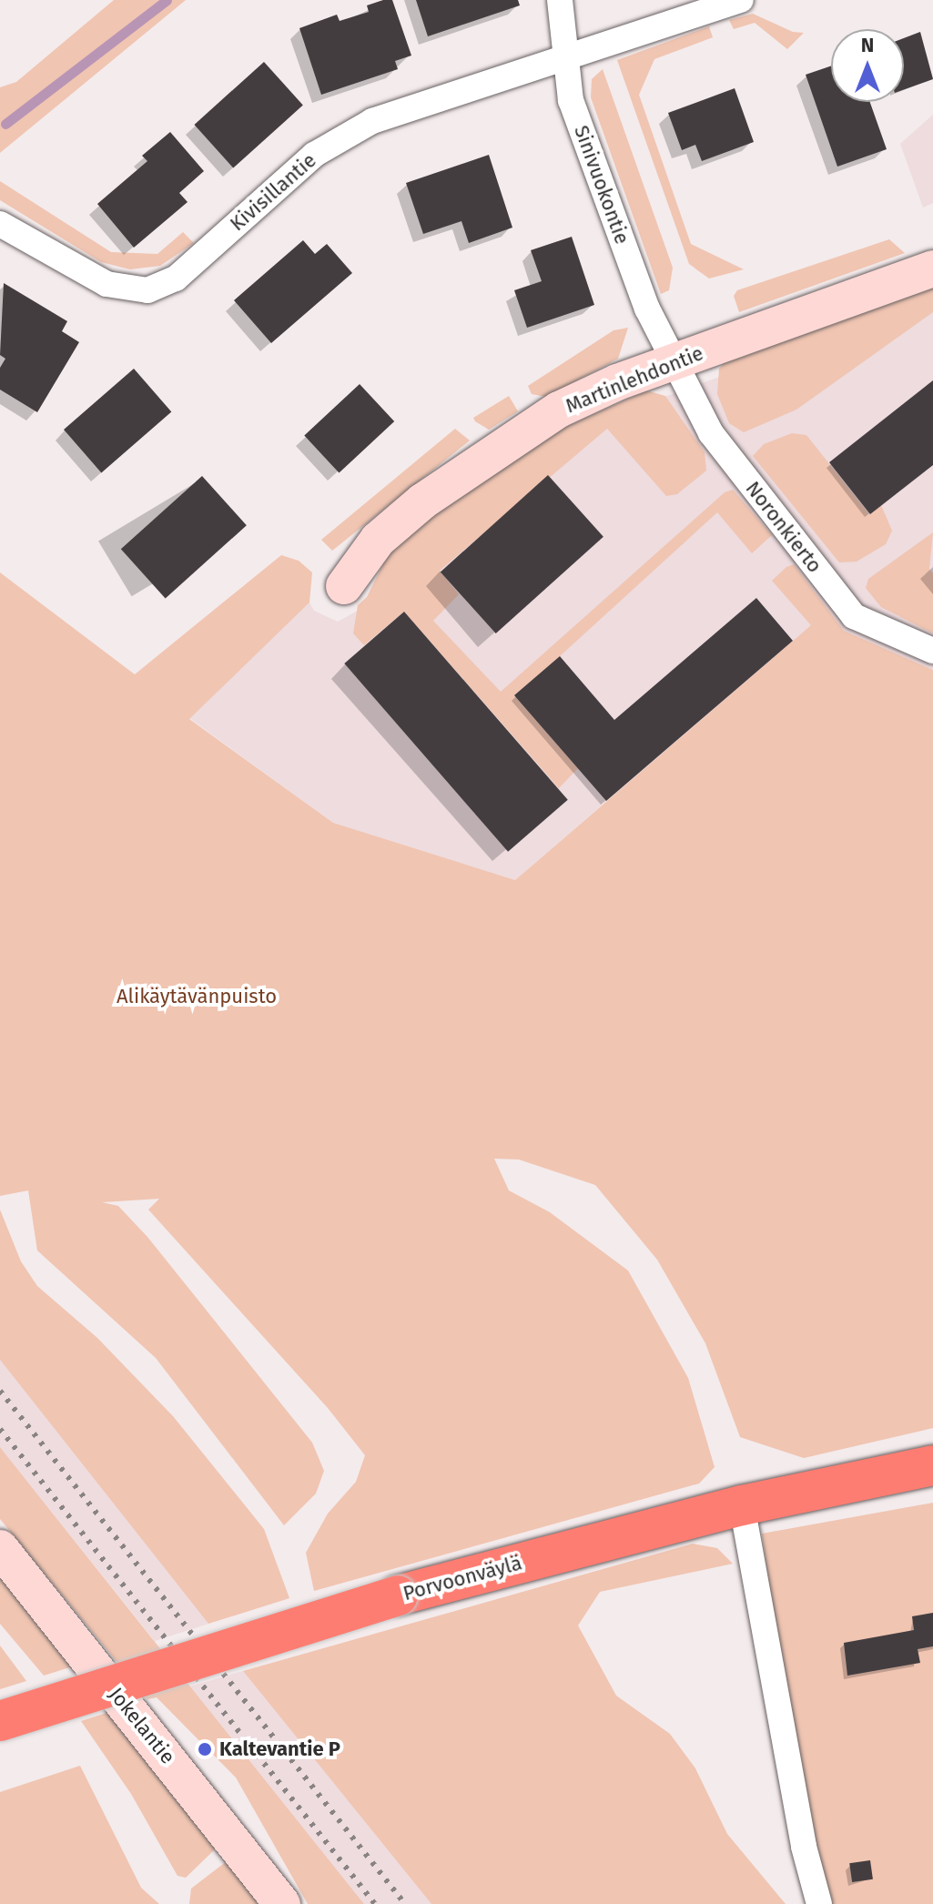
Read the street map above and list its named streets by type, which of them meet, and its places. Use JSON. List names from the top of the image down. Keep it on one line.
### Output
{"streets":{"highway":["Porvoonväylä"],"street":["Sinivuokontie","Kivisillantie","Martinlehdontie","Noronkierto","Jokelantie"]},"crossings":[["Sinivuokontie","Kivisillantie"],["Sinivuokontie","Martinlehdontie"],["Sinivuokontie","Noronkierto"],["Martinlehdontie","Noronkierto"]],"parks":["Alikäytävänpuisto"],"places":["Kaltevantie P"],"north":"top"}
